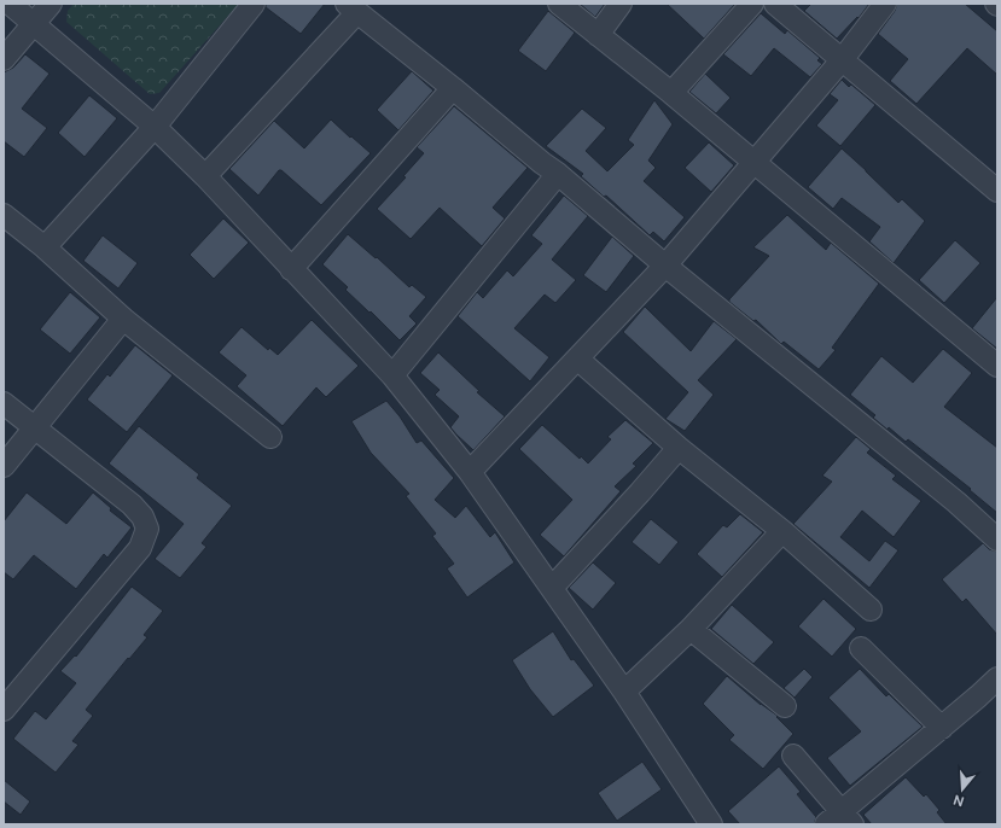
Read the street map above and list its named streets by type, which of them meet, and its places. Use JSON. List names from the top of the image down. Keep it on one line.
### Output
{"north":"bottom"}
